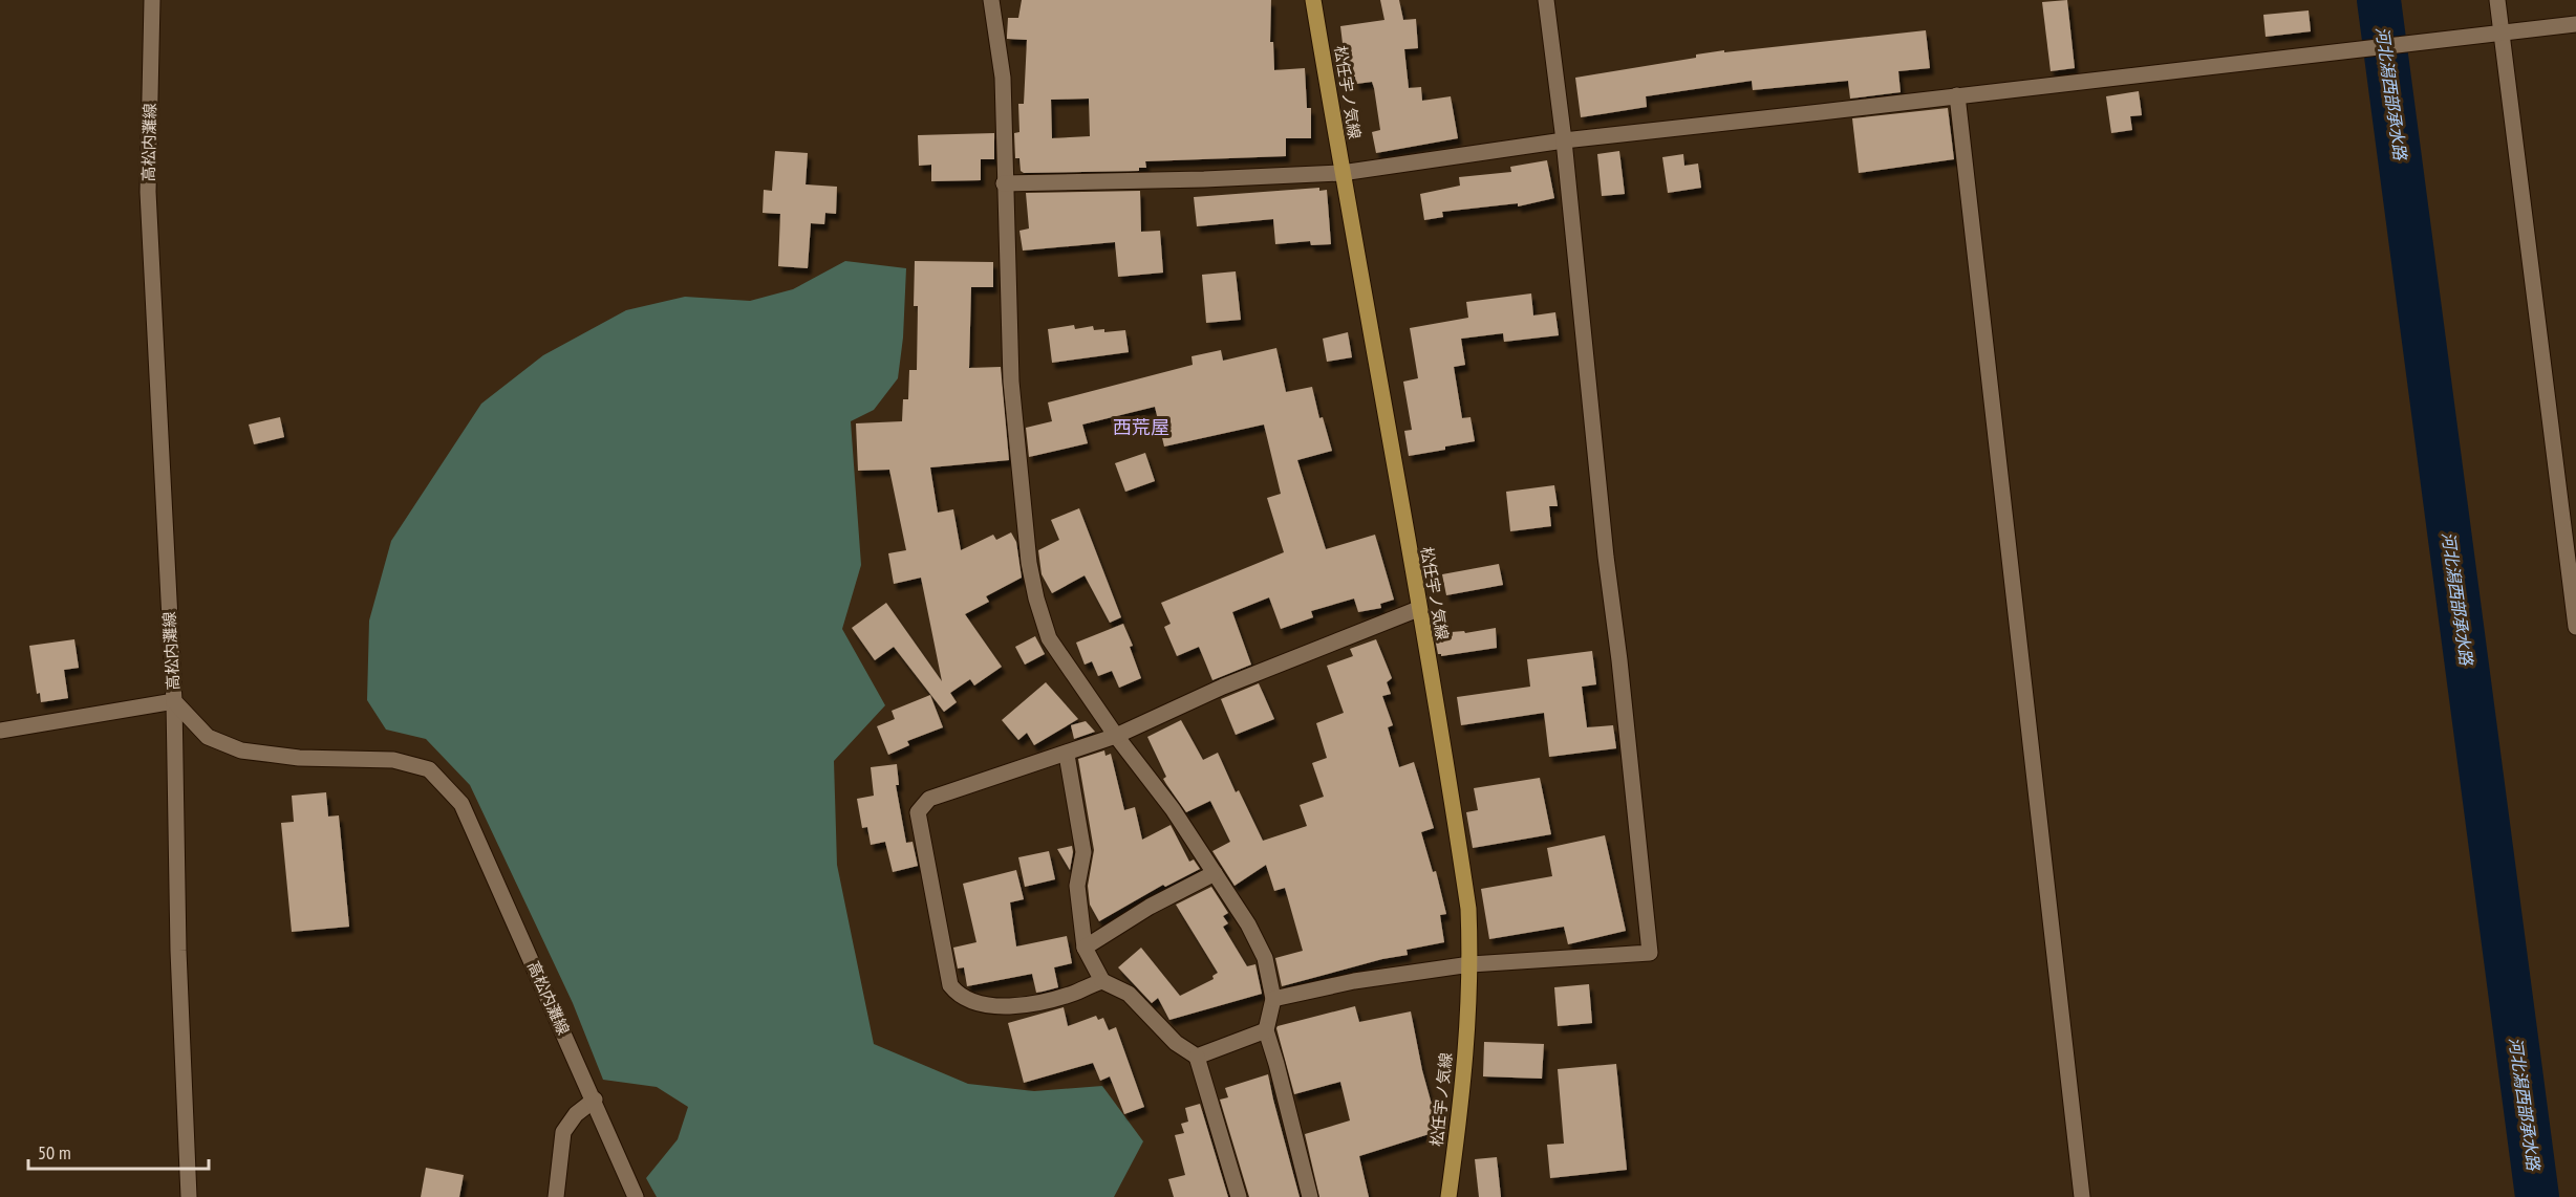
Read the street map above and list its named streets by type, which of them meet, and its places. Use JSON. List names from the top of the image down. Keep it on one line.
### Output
{"streets":{"main road":["松任宇ノ気線"],"street":["高松内灘線"]},"districts":["西荒屋"],"water":["河北潟西部承水路"],"scale_bar":"50 m"}
